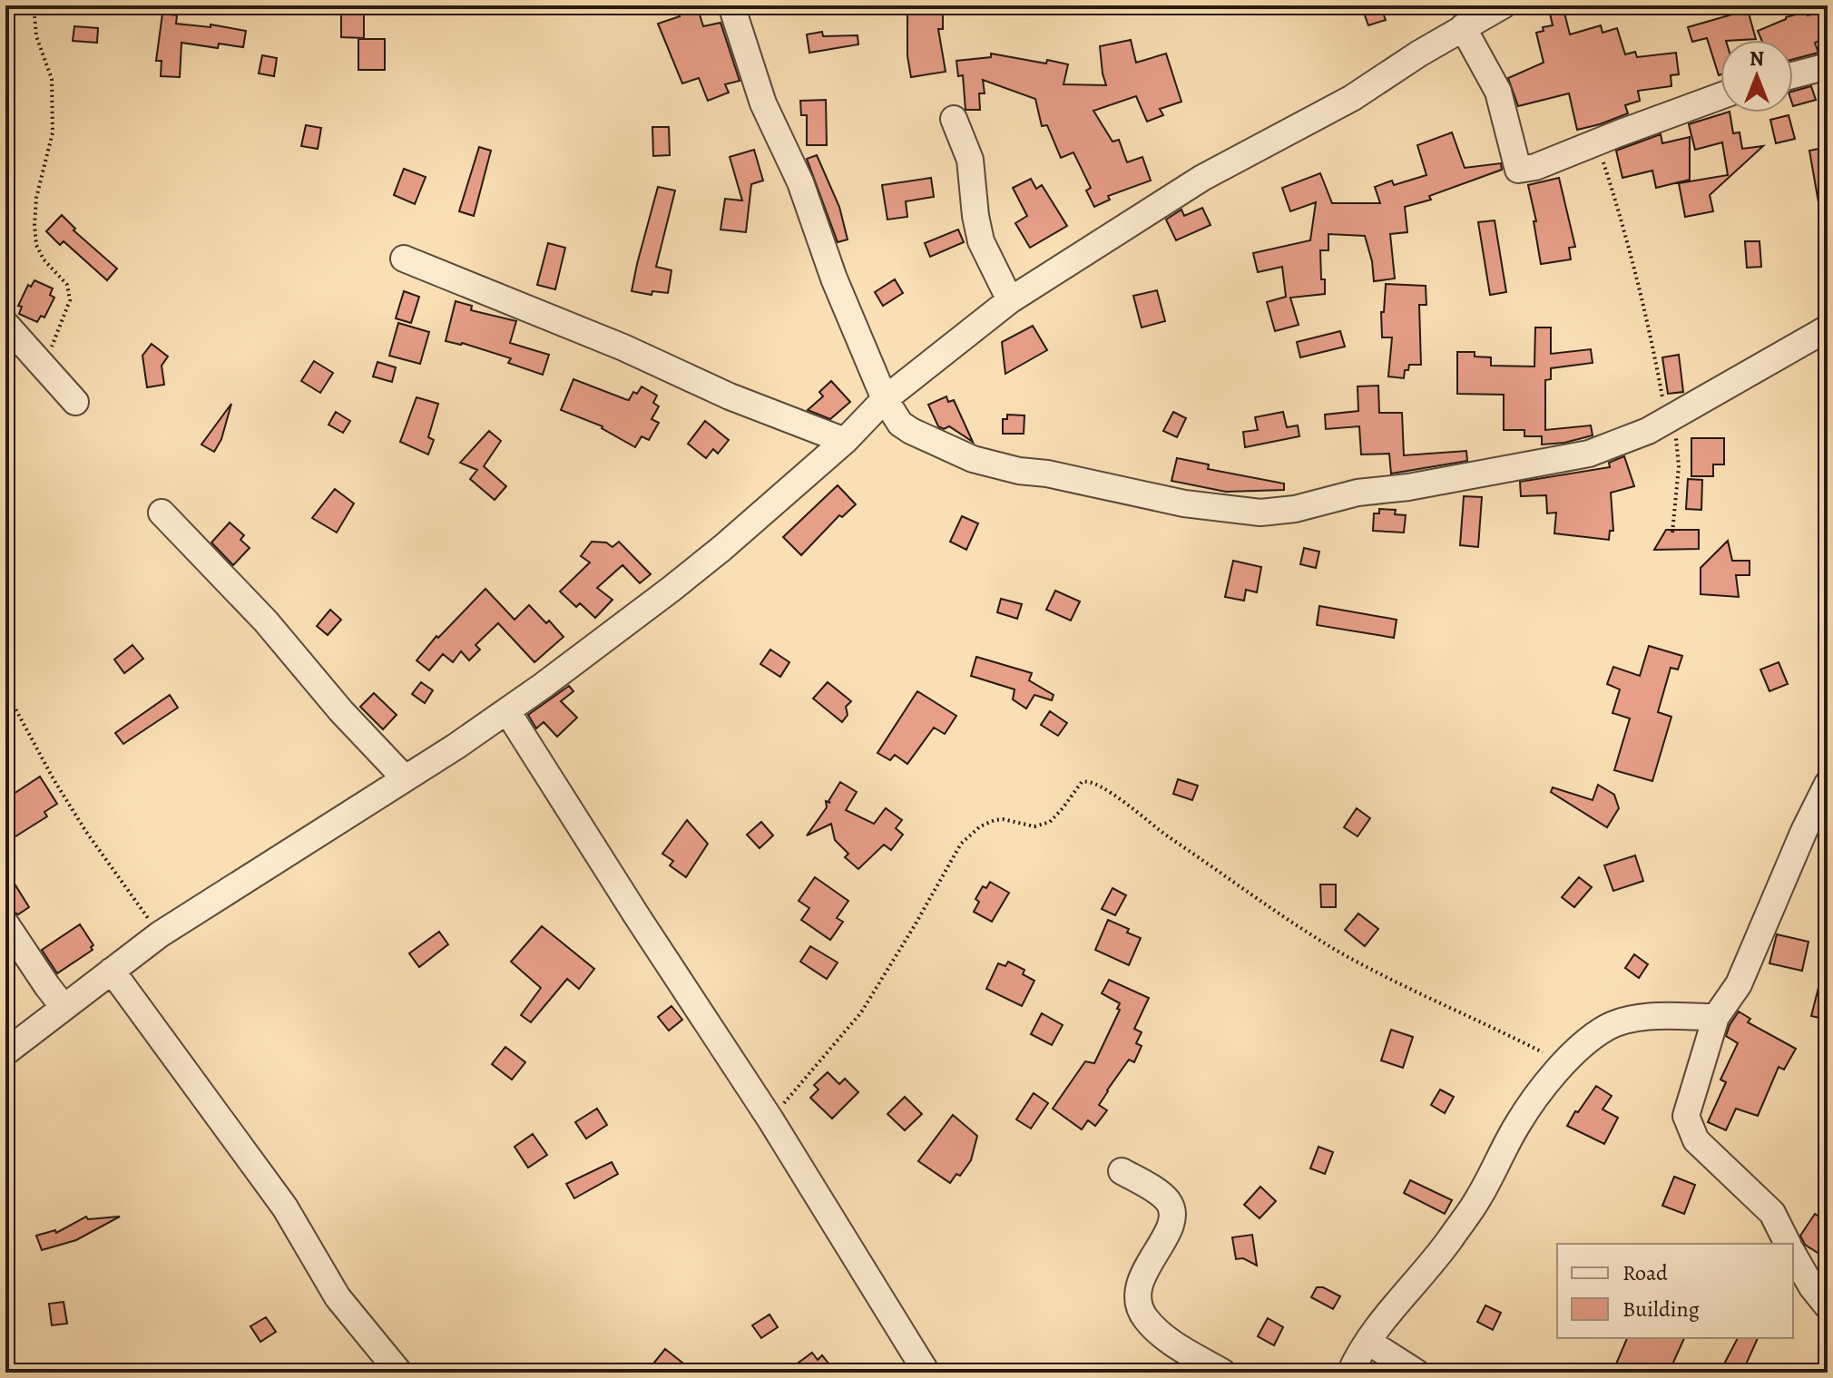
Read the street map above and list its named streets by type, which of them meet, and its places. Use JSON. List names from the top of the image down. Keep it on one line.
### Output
{"legend":["Road","Building"],"north":"top"}
